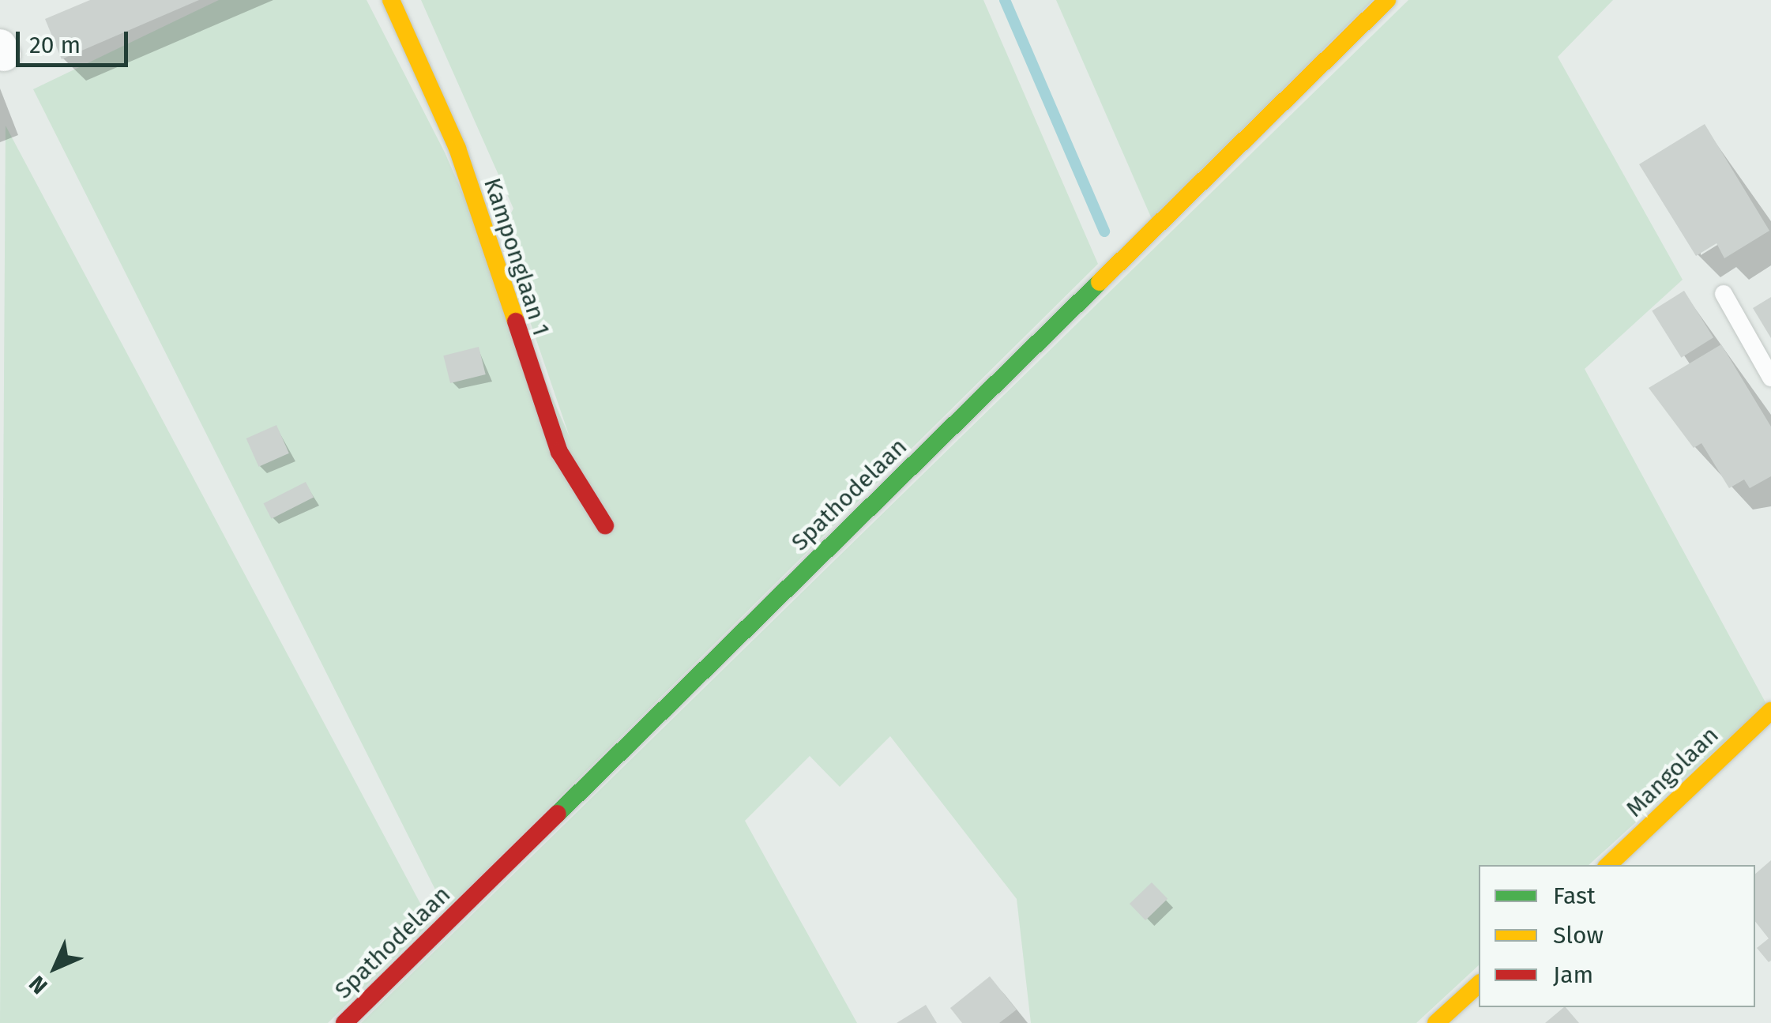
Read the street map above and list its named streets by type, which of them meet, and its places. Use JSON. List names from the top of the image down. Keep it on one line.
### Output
{"streets":{"street":["Kamponglaan 1","Spathodelaan","Mangolaan"]},"legend":["Fast","Slow","Jam"],"scale_bar":"20 m","north":"bottom left"}
